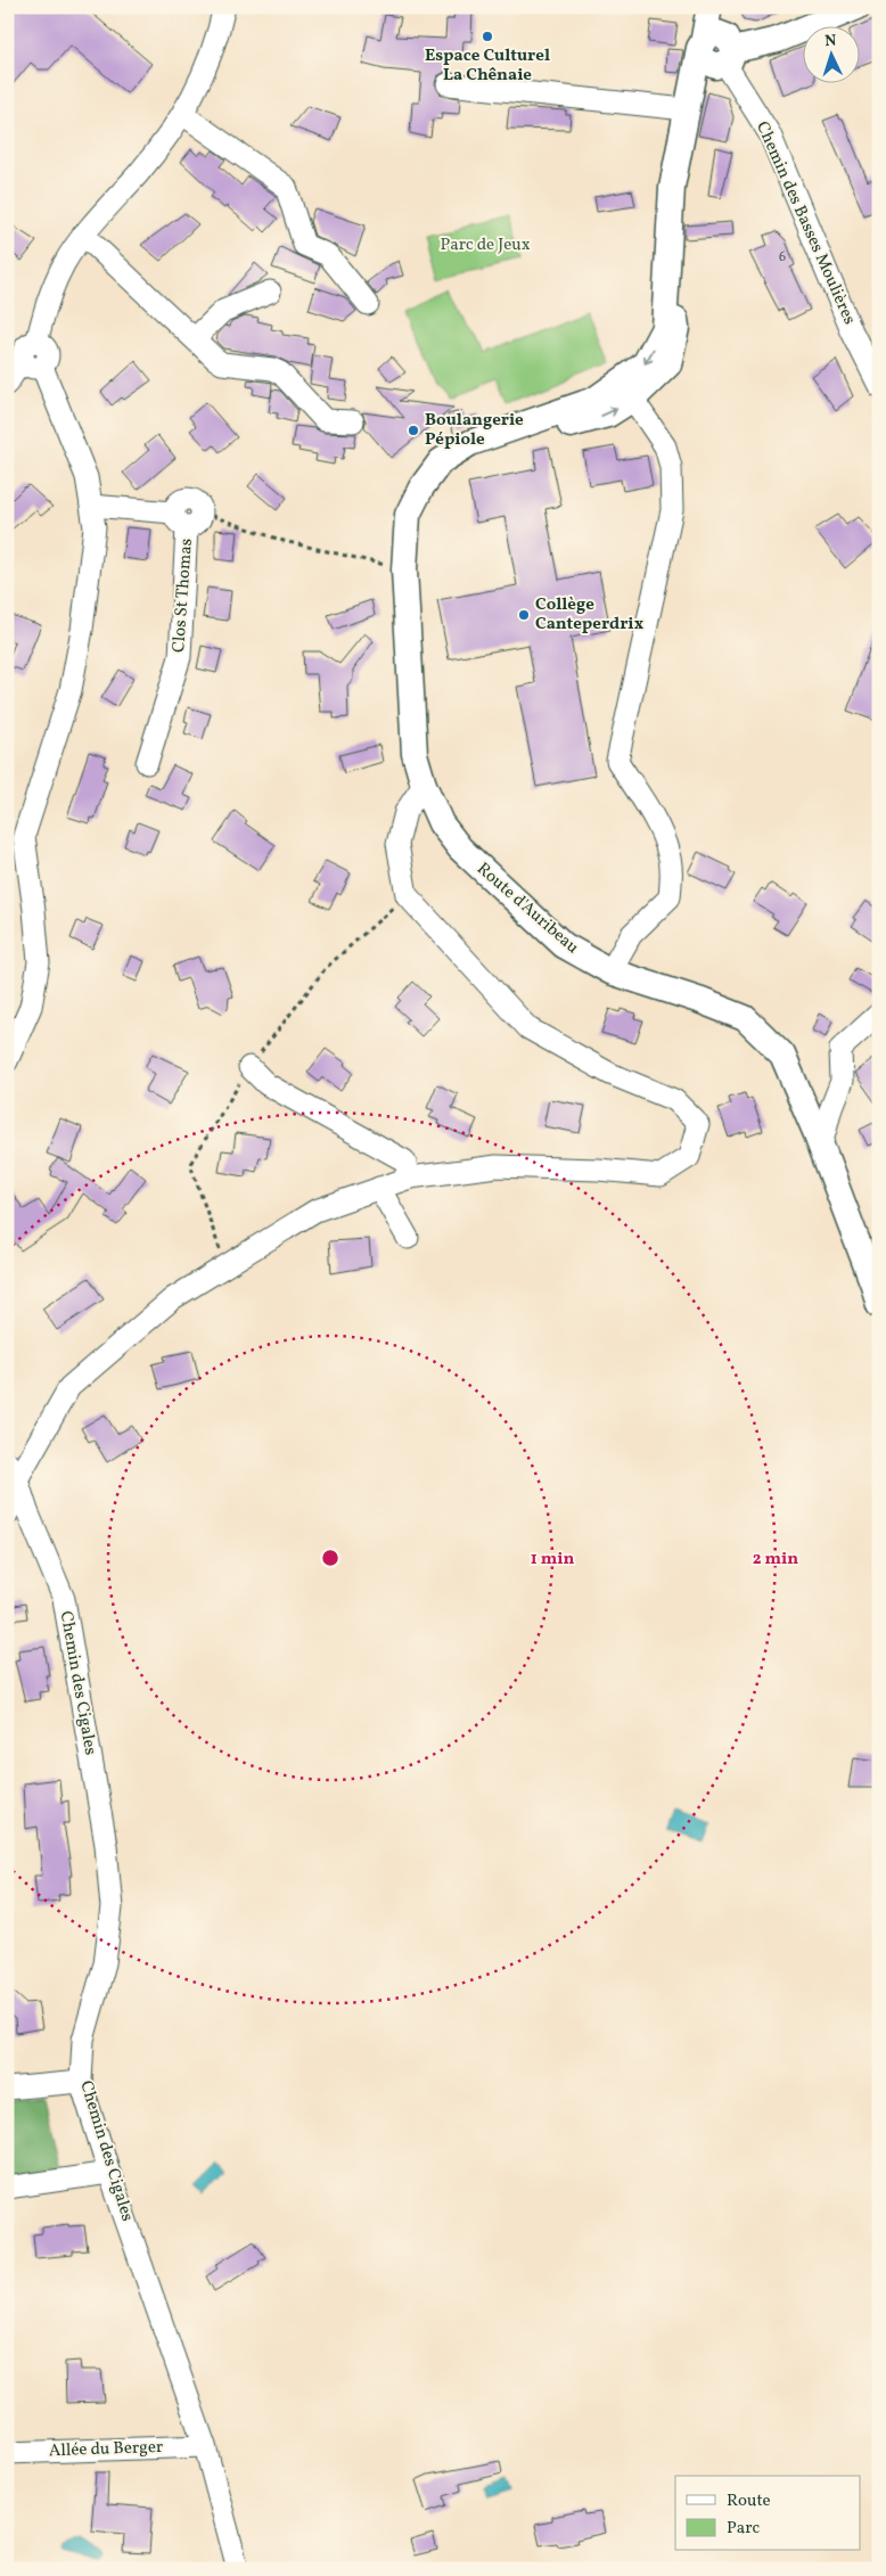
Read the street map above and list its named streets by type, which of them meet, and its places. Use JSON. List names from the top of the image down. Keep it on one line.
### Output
{"streets":{"street":["Chemin des Basses Moulières","Clos St Thomas","Route d'Auribeau","Chemin des Cigales","Allée du Berger"]},"crossings":[["Chemin des Basses Moulières","Route d'Auribeau"],["Chemin des Cigales","Allée du Berger"]],"parks":["Parc de Jeux"],"places":["Espace Culturel La Chênaie","Boulangerie Pépiole","Collège Canteperdrix"],"house_numbers":["6"],"legend":["Route","Parc"],"north":"top","rings":["1 min","2 min"]}
